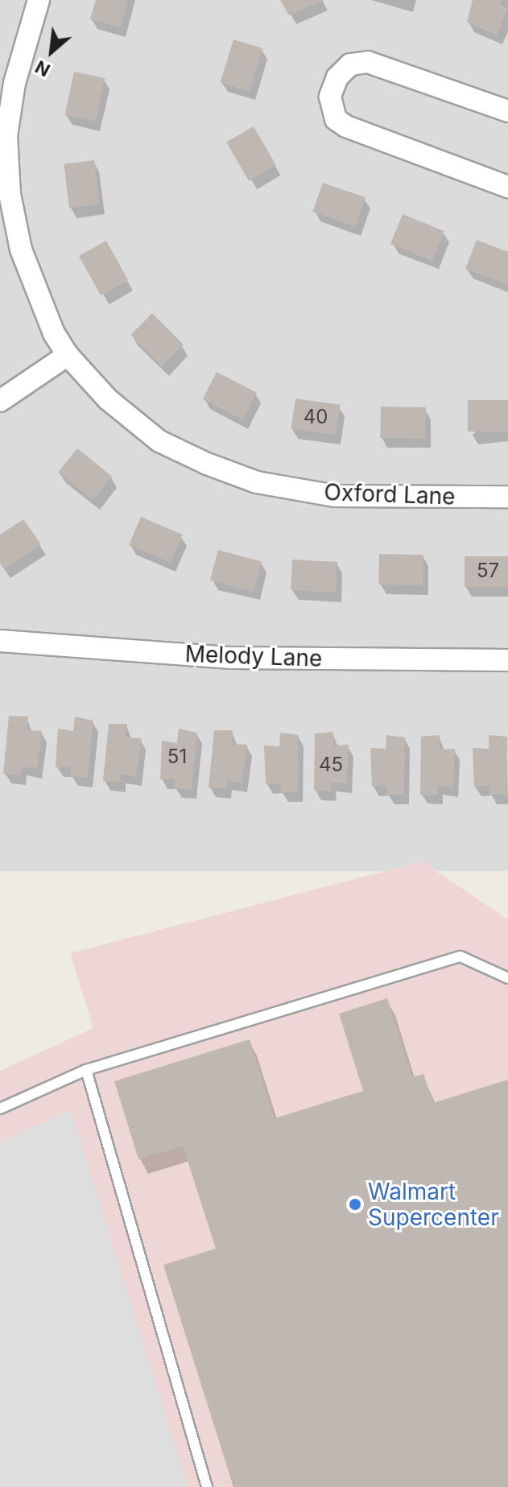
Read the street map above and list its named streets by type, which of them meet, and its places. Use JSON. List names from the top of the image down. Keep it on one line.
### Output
{"streets":{"street":["Oxford Lane","Melody Lane"]},"places":["Walmart Supercenter"],"house_numbers":["40","57","51","45"],"north":"bottom left"}
